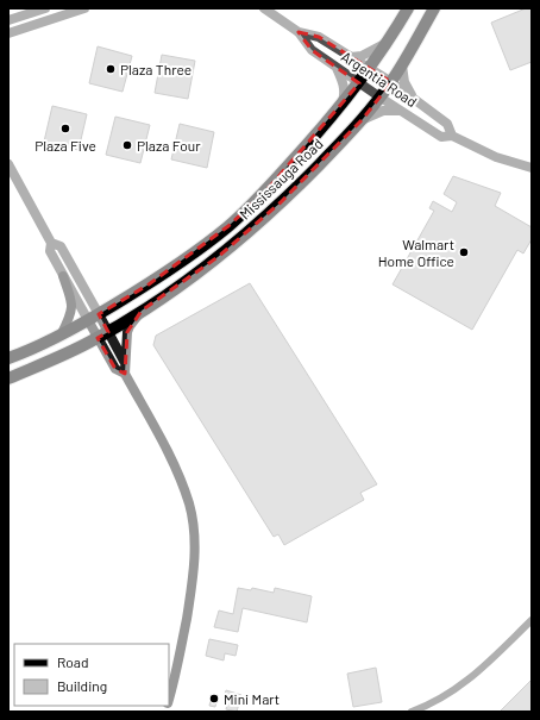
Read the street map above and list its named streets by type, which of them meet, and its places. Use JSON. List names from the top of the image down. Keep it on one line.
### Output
{"streets":{"main road":["Mississauga Road"],"street":["Argentia Road"]},"crossings":[["Argentia Road","Mississauga Road"]],"places":["Plaza Three","Plaza Five","Plaza Four","Walmart Home Office","Mini Mart"],"legend":["Road","Building"]}
